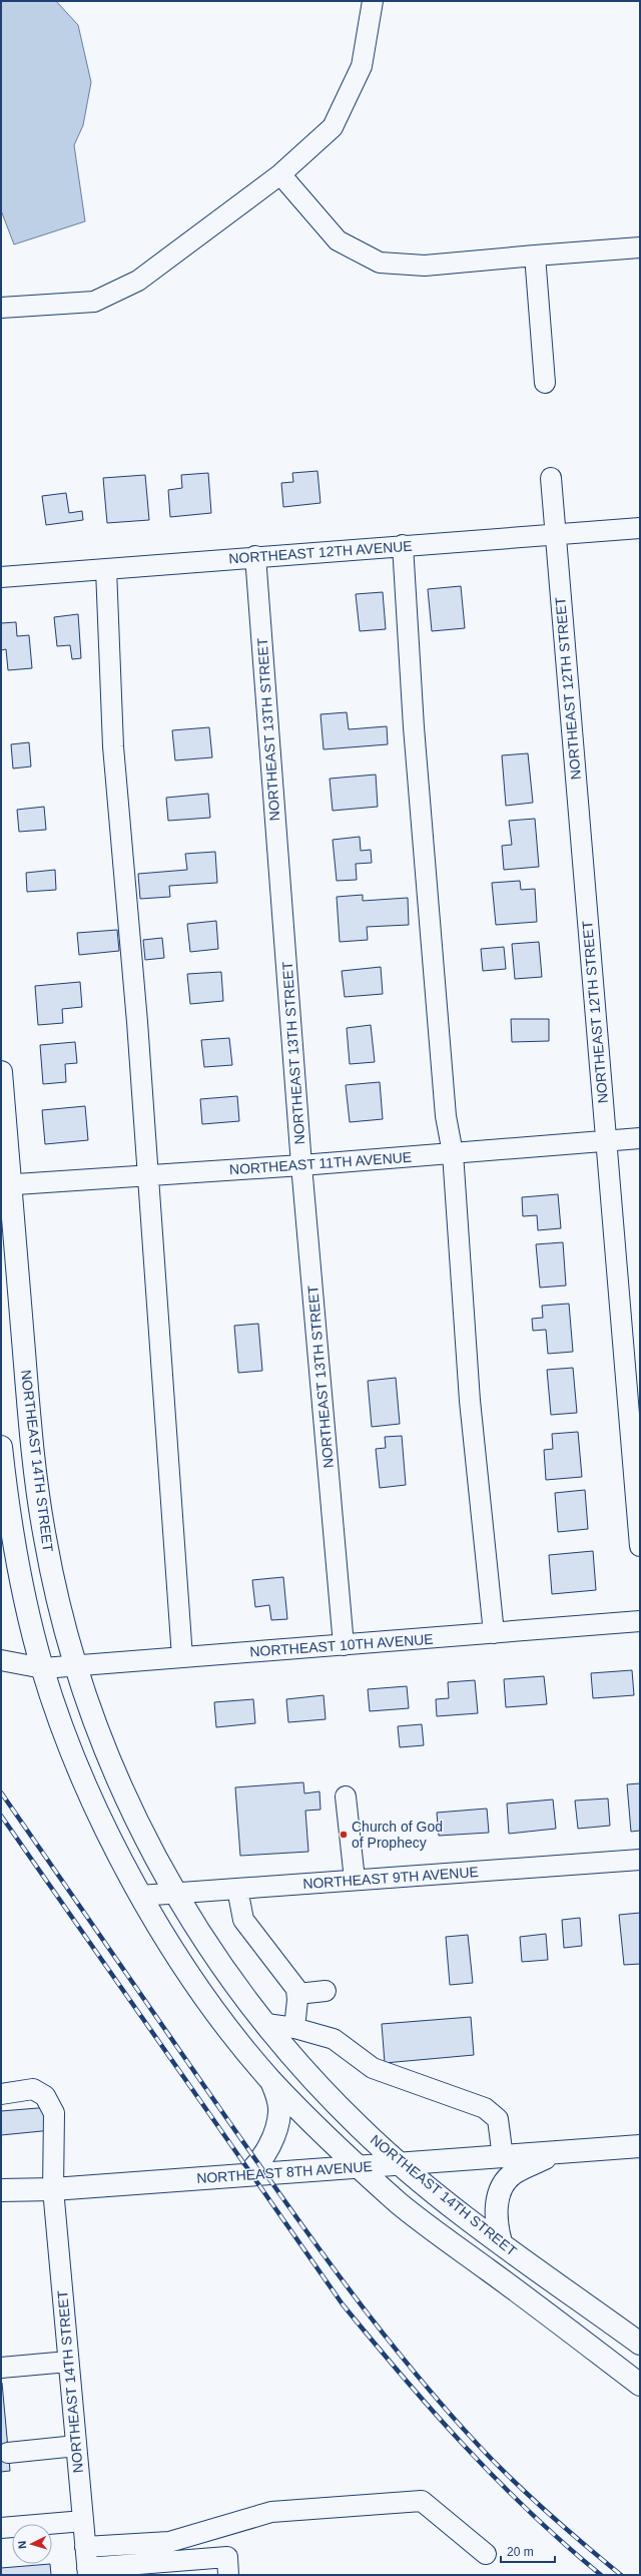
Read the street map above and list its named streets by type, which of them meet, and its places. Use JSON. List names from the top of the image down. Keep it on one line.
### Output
{"streets":{"main road":["NORTHEAST 14TH STREET","NORTHEAST 8TH AVENUE"],"street":["NORTHEAST 12TH AVENUE","NORTHEAST 12TH STREET","NORTHEAST 13TH STREET","NORTHEAST 11TH AVENUE","NORTHEAST 10TH AVENUE","NORTHEAST 9TH AVENUE"]},"crossings":[["NORTHEAST 12TH AVENUE","NORTHEAST 12TH STREET"],["NORTHEAST 12TH AVENUE","NORTHEAST 13TH STREET"],["NORTHEAST 12TH STREET","NORTHEAST 11TH AVENUE"],["NORTHEAST 13TH STREET","NORTHEAST 11TH AVENUE"],["NORTHEAST 13TH STREET","NORTHEAST 10TH AVENUE"],["NORTHEAST 11TH AVENUE","NORTHEAST 14TH STREET"],["NORTHEAST 14TH STREET","NORTHEAST 10TH AVENUE"],["NORTHEAST 14TH STREET","NORTHEAST 9TH AVENUE"],["NORTHEAST 14TH STREET","NORTHEAST 8TH AVENUE"]],"places":["Church of God of Prophecy"],"scale_bar":"20 m","north":"left"}
